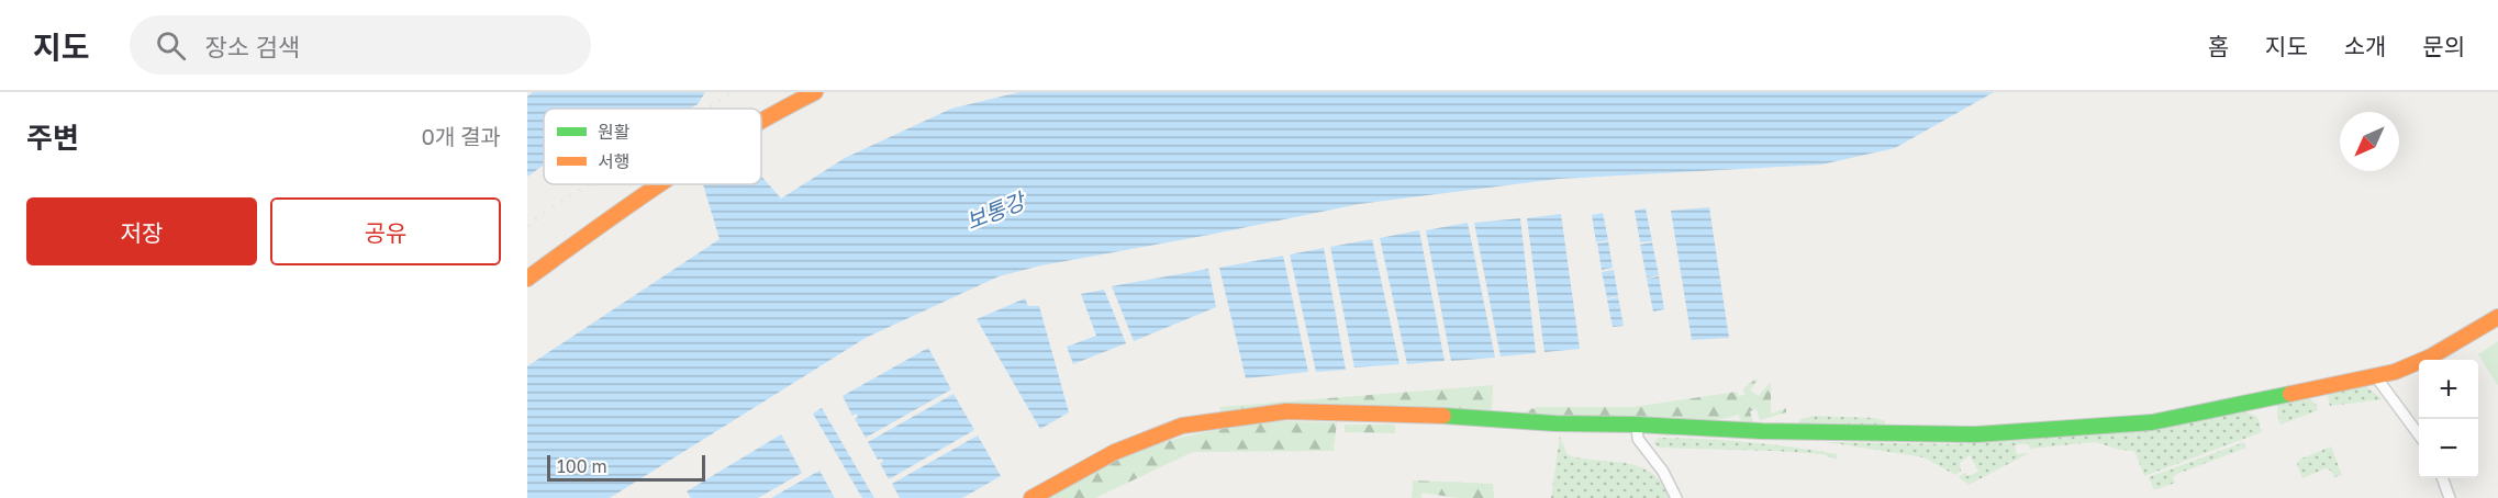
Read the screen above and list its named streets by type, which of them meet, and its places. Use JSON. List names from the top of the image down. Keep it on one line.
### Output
{"water":["보통강"],"legend":["원활","서행"],"scale_bar":"100 m","north":"bottom left","page":{"header":"지도","search":"장소 검색","nav":["홈","지도","소개","문의"],"heading":["주변","0개 결과"],"buttons":["저장","공유"],"map_buttons":["+","−"],"scale":"100 m"}}
